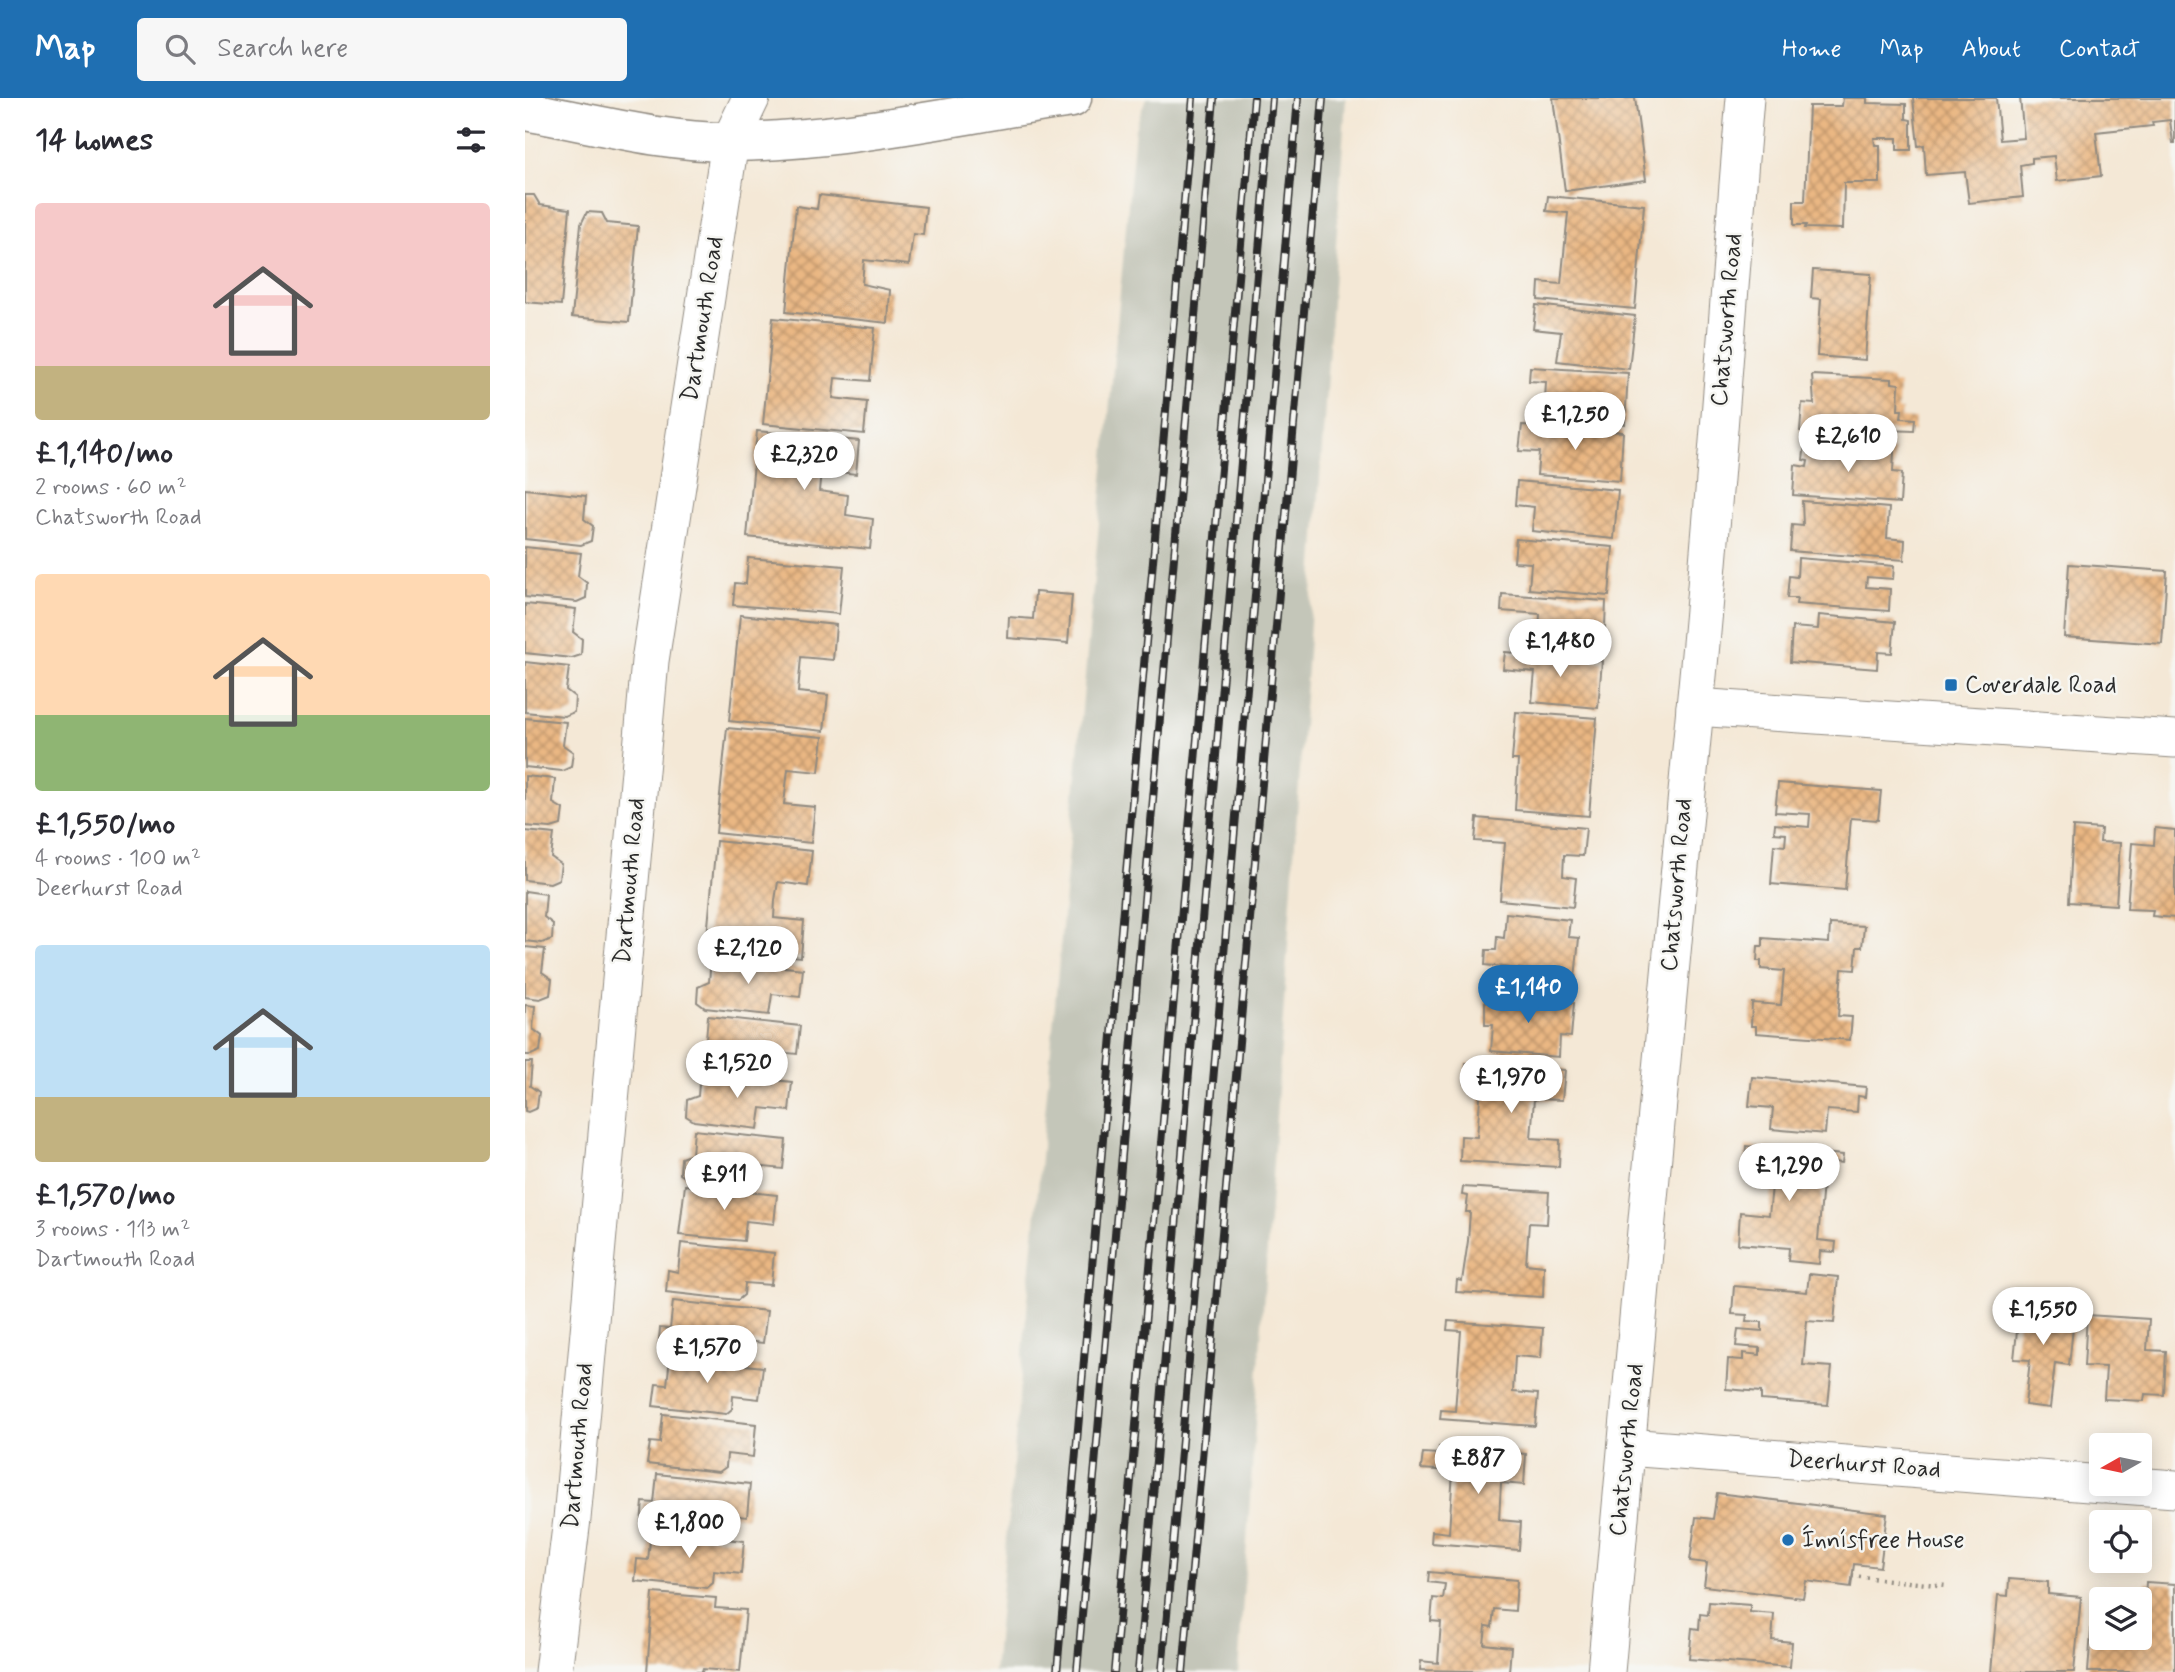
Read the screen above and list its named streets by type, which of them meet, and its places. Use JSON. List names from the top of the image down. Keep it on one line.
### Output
{"streets":{"street":["Dartmouth Road","Chatsworth Road","Deerhurst Road"]},"crossings":[["Chatsworth Road","Deerhurst Road"]],"places":{"transit":["Coverdale Road"],"other":["Ínnísfree House"]},"north":"left","page":{"header":"Map","search":"Search here","nav":["Home","Map","About","Contact"],"heading":"14 homes","list":[{"name":"£1,140/mo","note":"2 rooms · 60 m² · Chatsworth Road"},{"name":"£1,550/mo","note":"4 rooms · 100 m² · Deerhurst Road"},{"name":"£1,570/mo","note":"3 rooms · 113 m² · Dartmouth Road"}],"price":["£1,250","£2,610","£2,320","£1,480","£2,120","£1,140","£1,520","£1,970","£1,290","£911","£1,550","£1,570","£887","£1,800"]}}
